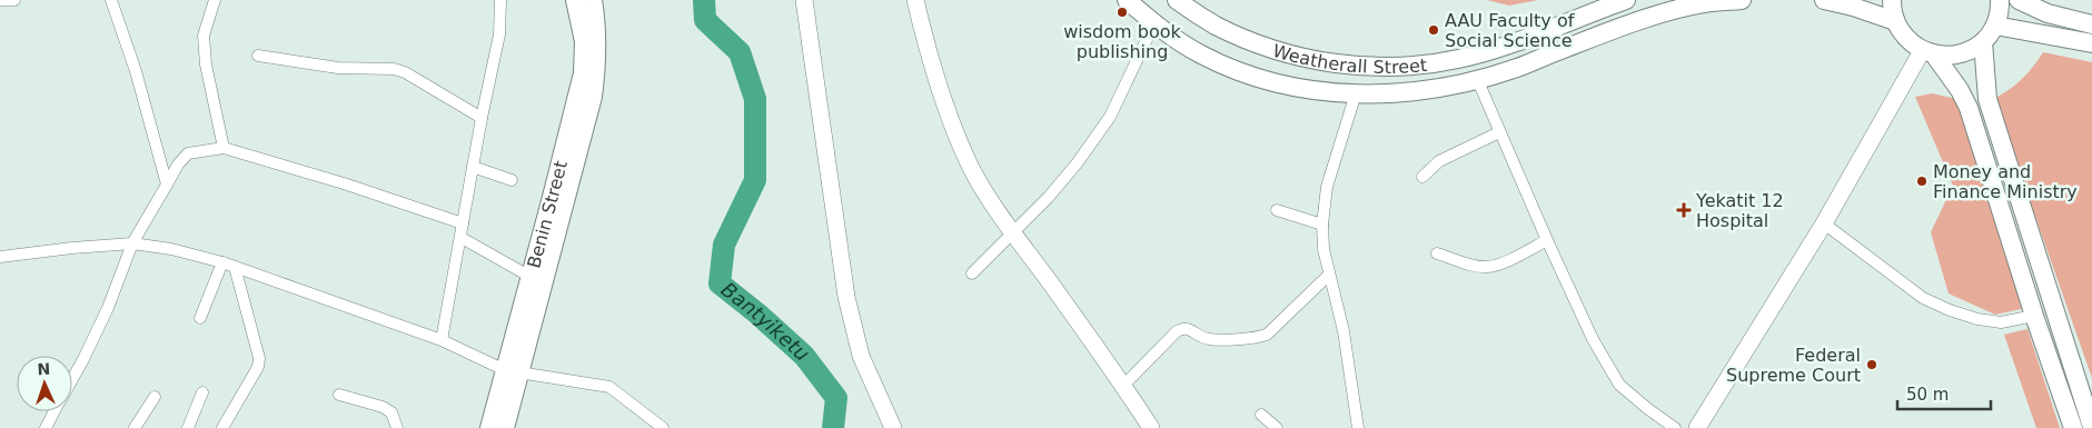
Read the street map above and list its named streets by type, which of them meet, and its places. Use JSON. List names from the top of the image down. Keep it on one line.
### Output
{"streets":{"main road":["Weatherall Street","Benin Street"]},"water":["Bantyiketu"],"places":{"other":["wisdom book publishing","AAU Faculty of Social Science","Money and Finance Ministry","Federal Supreme Court"],"health":["Yekatit 12 Hospital"]},"scale_bar":"50 m","north":"top"}
